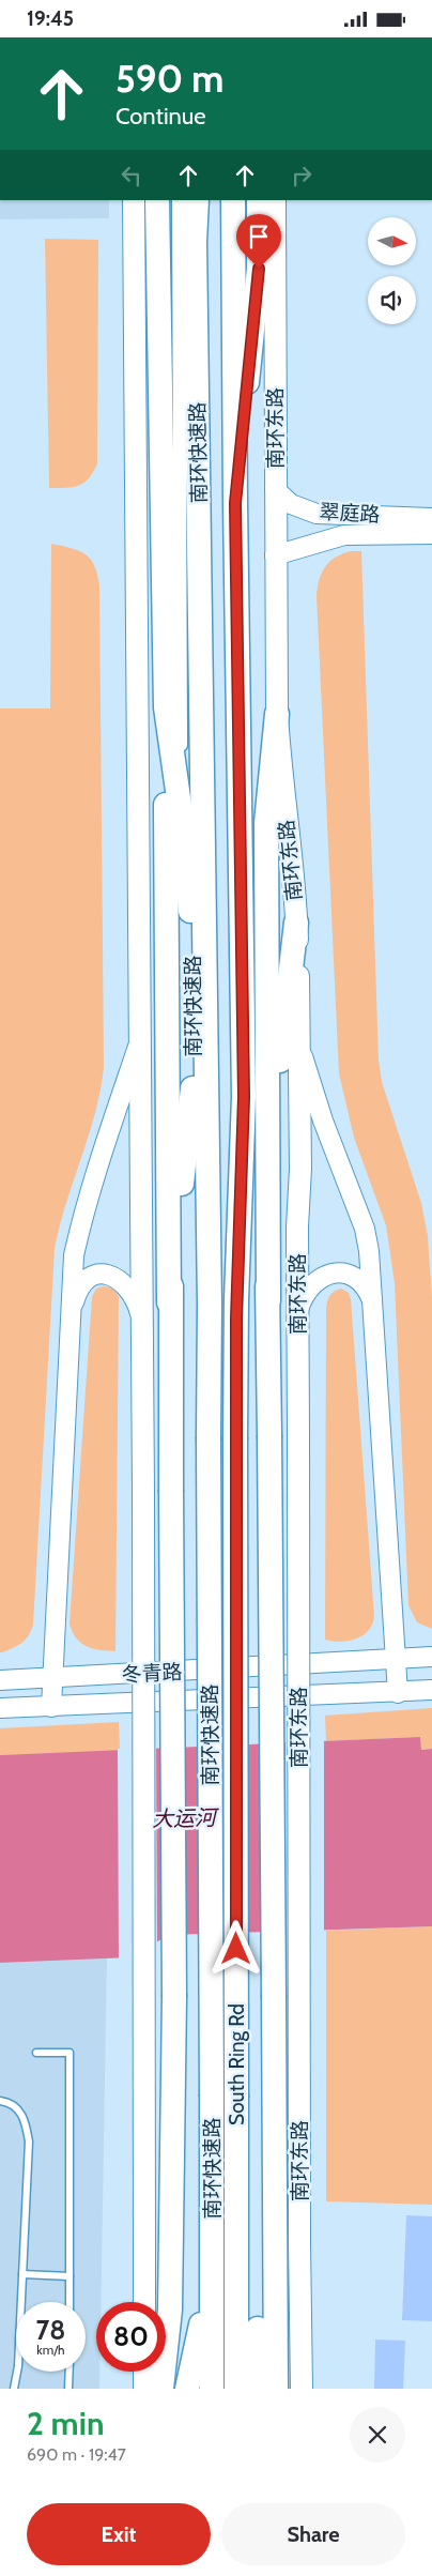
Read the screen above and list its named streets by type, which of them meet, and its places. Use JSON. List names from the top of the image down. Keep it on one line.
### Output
{"streets":{"highway":["南环快速路","South Ring Rd"],"main road":["南环东路","翠庭路","冬青路"]},"crossings":[["南环东路","翠庭路"]],"water":["大运河"],"north":"right","page":{"status":"19:45","turn":["590 m","Continue"],"speed":"78 km/h","limit":"80","heading":["2 min","690 m · 19:47"],"buttons":["Exit","Share"]}}
